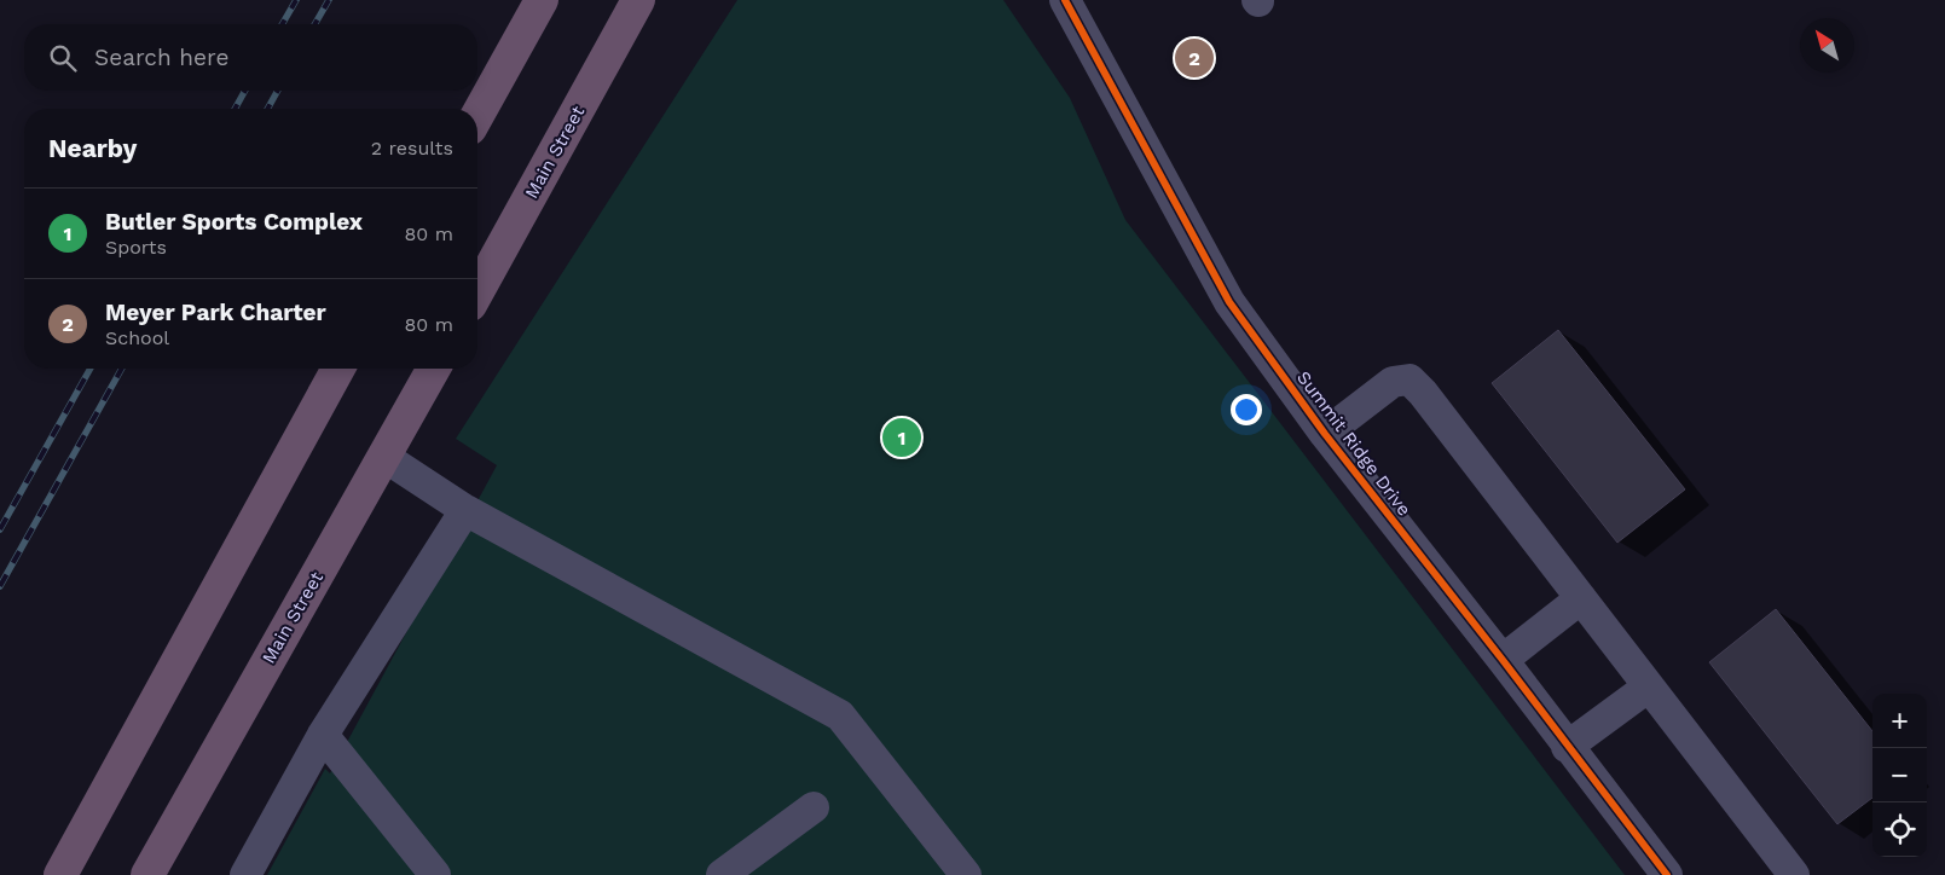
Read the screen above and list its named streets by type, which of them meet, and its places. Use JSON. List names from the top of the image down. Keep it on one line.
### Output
{"streets":{"highway":["Main Street"],"street":["Summit Ridge Drive"]},"north":"top left","page":{"search":"Search here","pins":["2","1"],"heading":["Nearby","2 results"],"list":[{"mark":"1","name":"Butler Sports Complex","note":"Sports","value":"80 m"},{"mark":"2","name":"Meyer Park Charter","note":"School","value":"80 m"}],"map_buttons":["+","−"]}}
